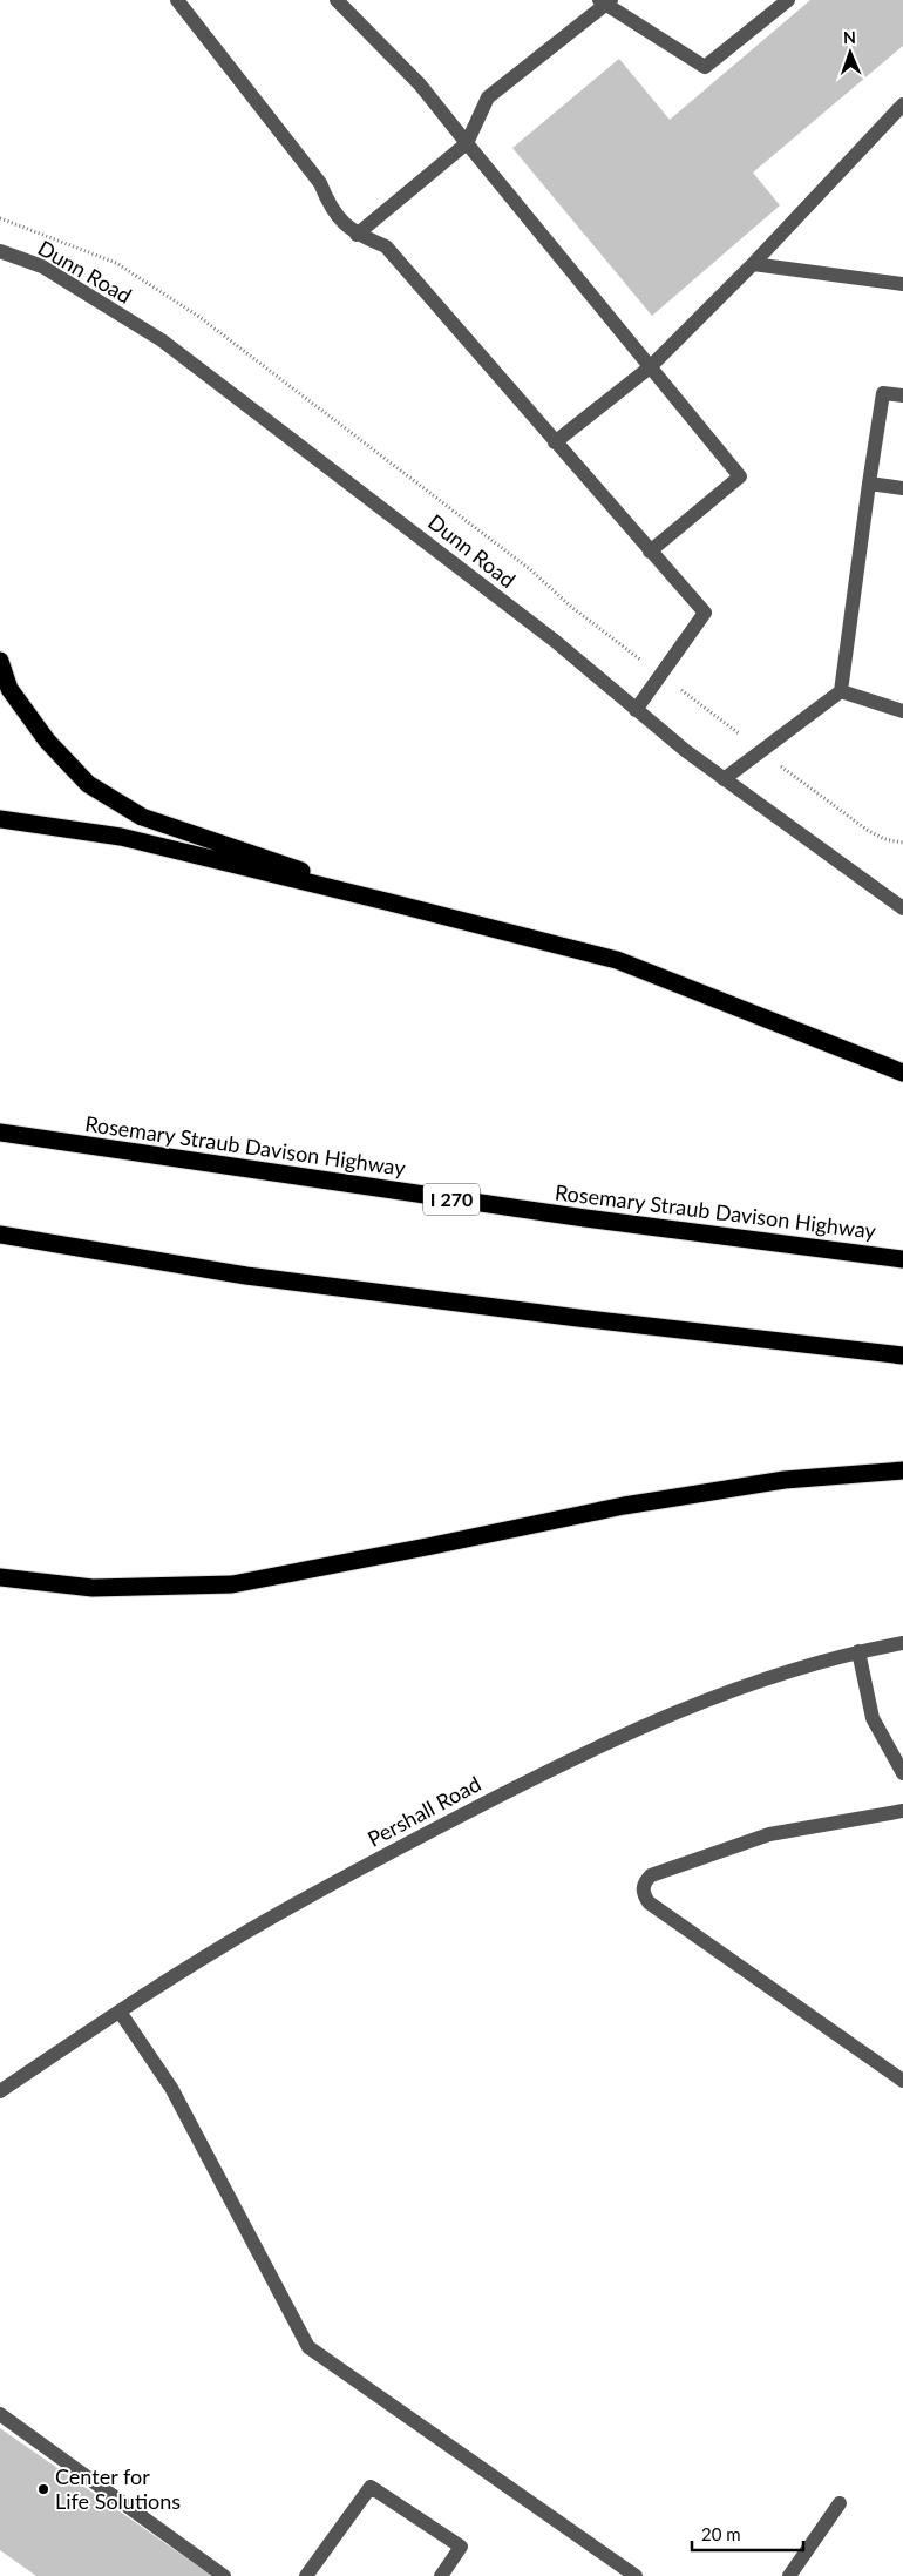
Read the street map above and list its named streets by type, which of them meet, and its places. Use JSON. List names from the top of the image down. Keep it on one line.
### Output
{"streets":{"highway":["Rosemary Straub Davison Highway","I 270"],"street":["Dunn Road","Pershall Road"]},"places":["Center for Life Solutions"],"scale_bar":"20 m","north":"top"}
